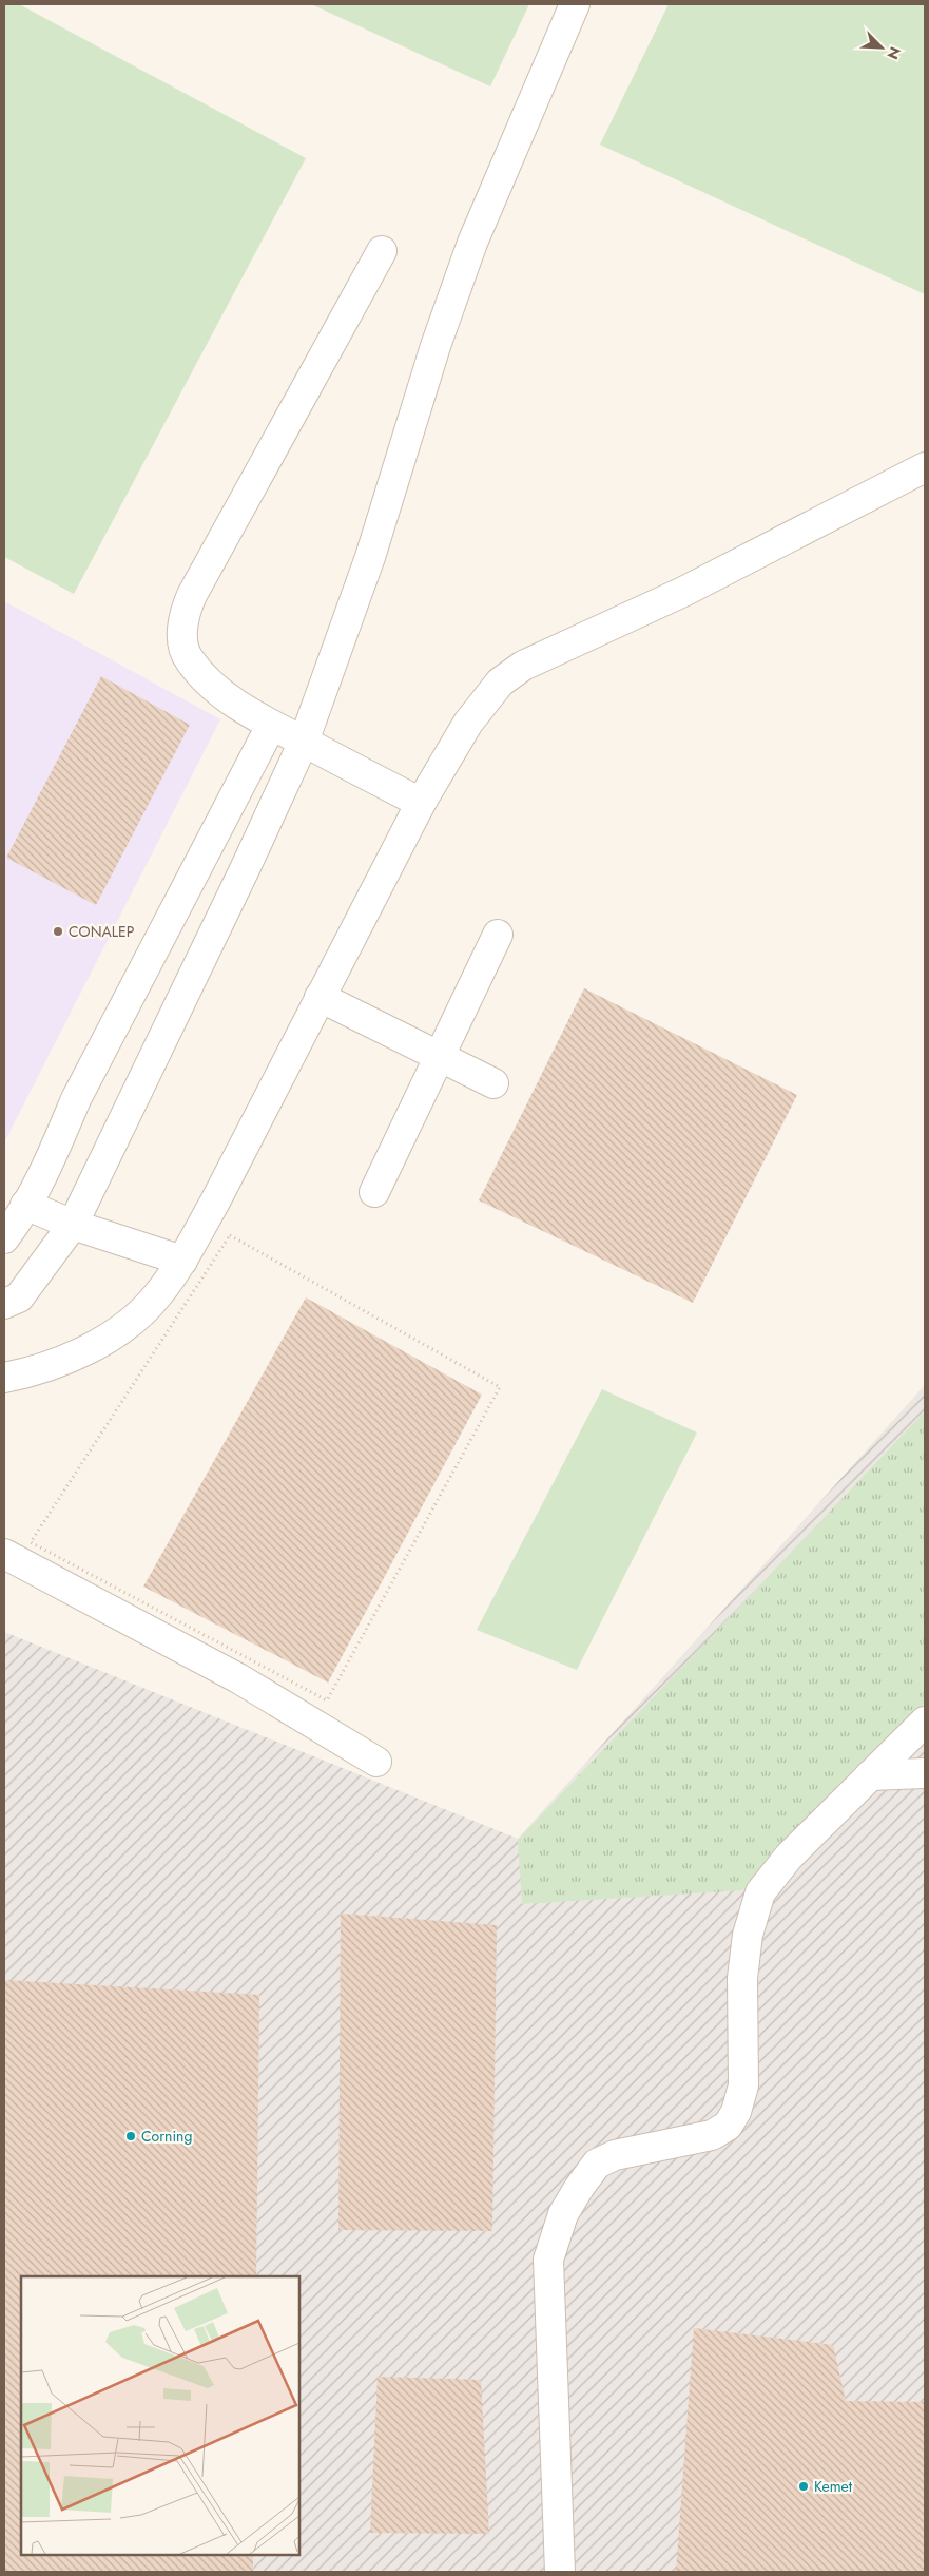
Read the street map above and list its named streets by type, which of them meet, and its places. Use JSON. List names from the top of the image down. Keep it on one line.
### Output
{"places":["CONALEP","Corning","Kemet"],"north":"bottom right"}
